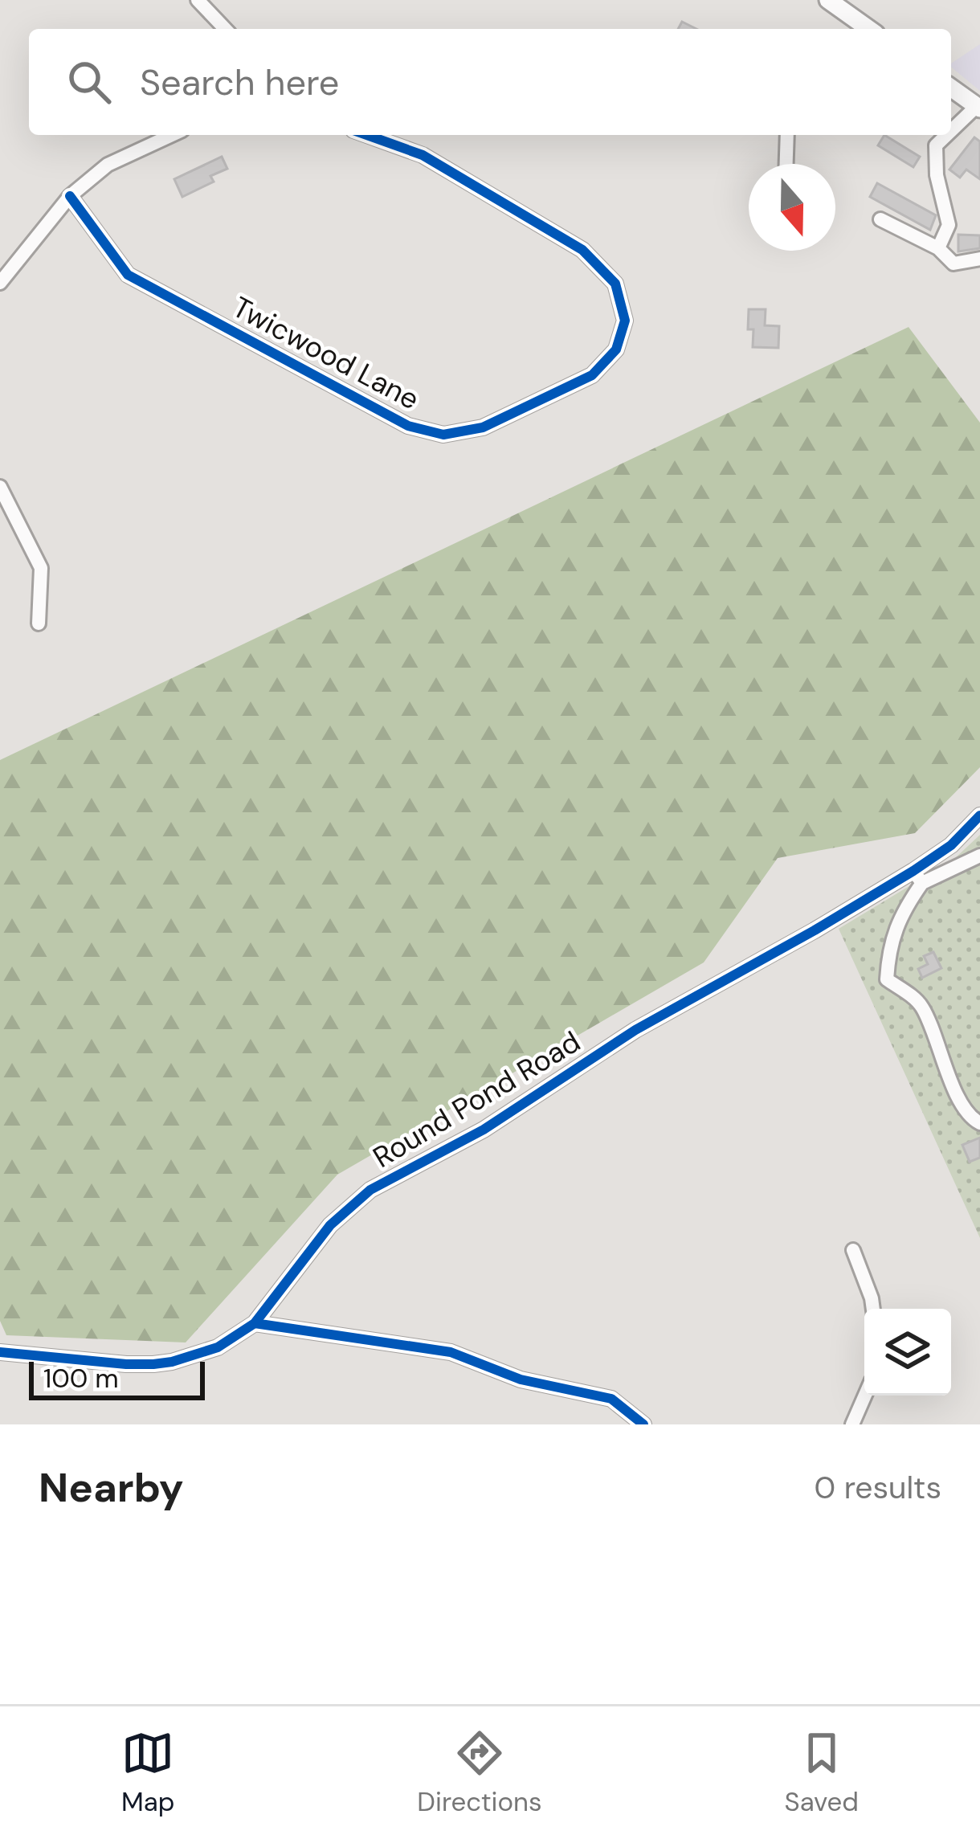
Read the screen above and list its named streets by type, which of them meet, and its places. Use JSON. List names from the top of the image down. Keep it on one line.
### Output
{"streets":{"street":["Twicwood Lane","Round Pond Road"]},"scale_bar":"100 m","north":"bottom","page":{"search":"Search here","scale":"100 m","heading":["Nearby","0 results"],"nav":["Map","Directions","Saved"]}}
